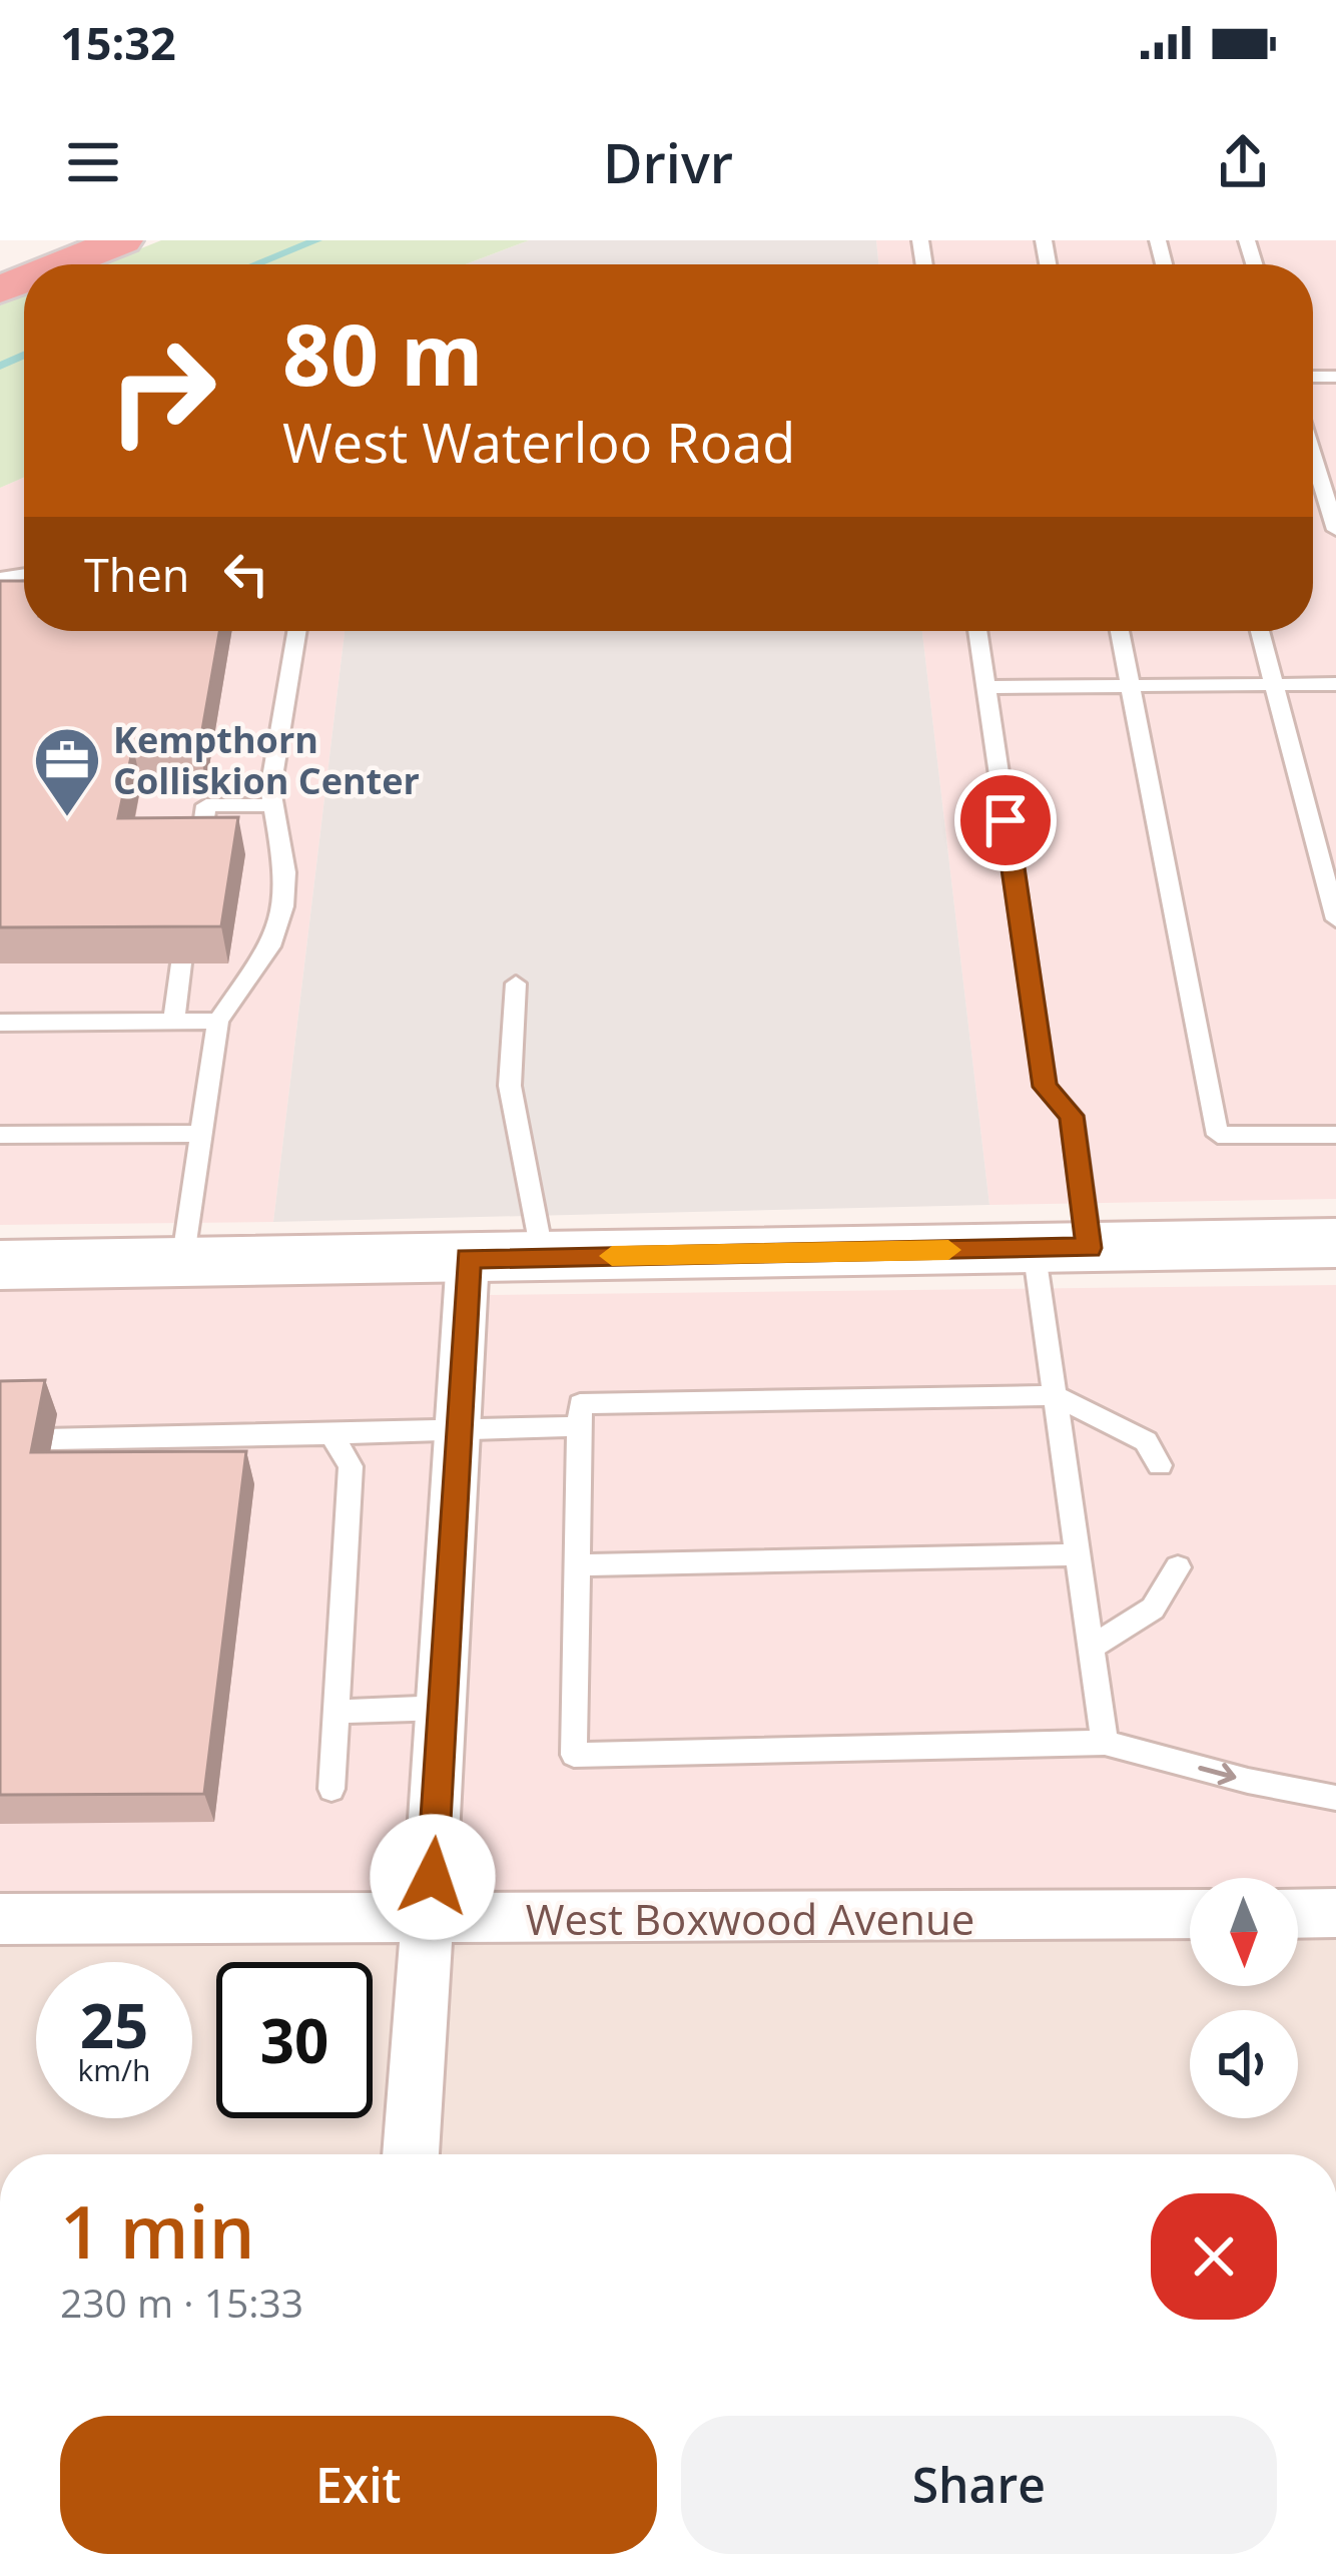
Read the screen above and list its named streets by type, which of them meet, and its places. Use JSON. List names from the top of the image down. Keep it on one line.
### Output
{"streets":{"street":["West Boxwood Avenue"]},"places":{"office":["Kempthorn Colliskion Center"]},"north":"bottom","page":{"status":"15:32","header":"Drivr","turn":["80 m","West Waterloo Road"],"then":"Then","speed":"25 km/h","limit":"30","heading":["1 min","230 m · 15:33"],"buttons":["Exit","Share"]}}
